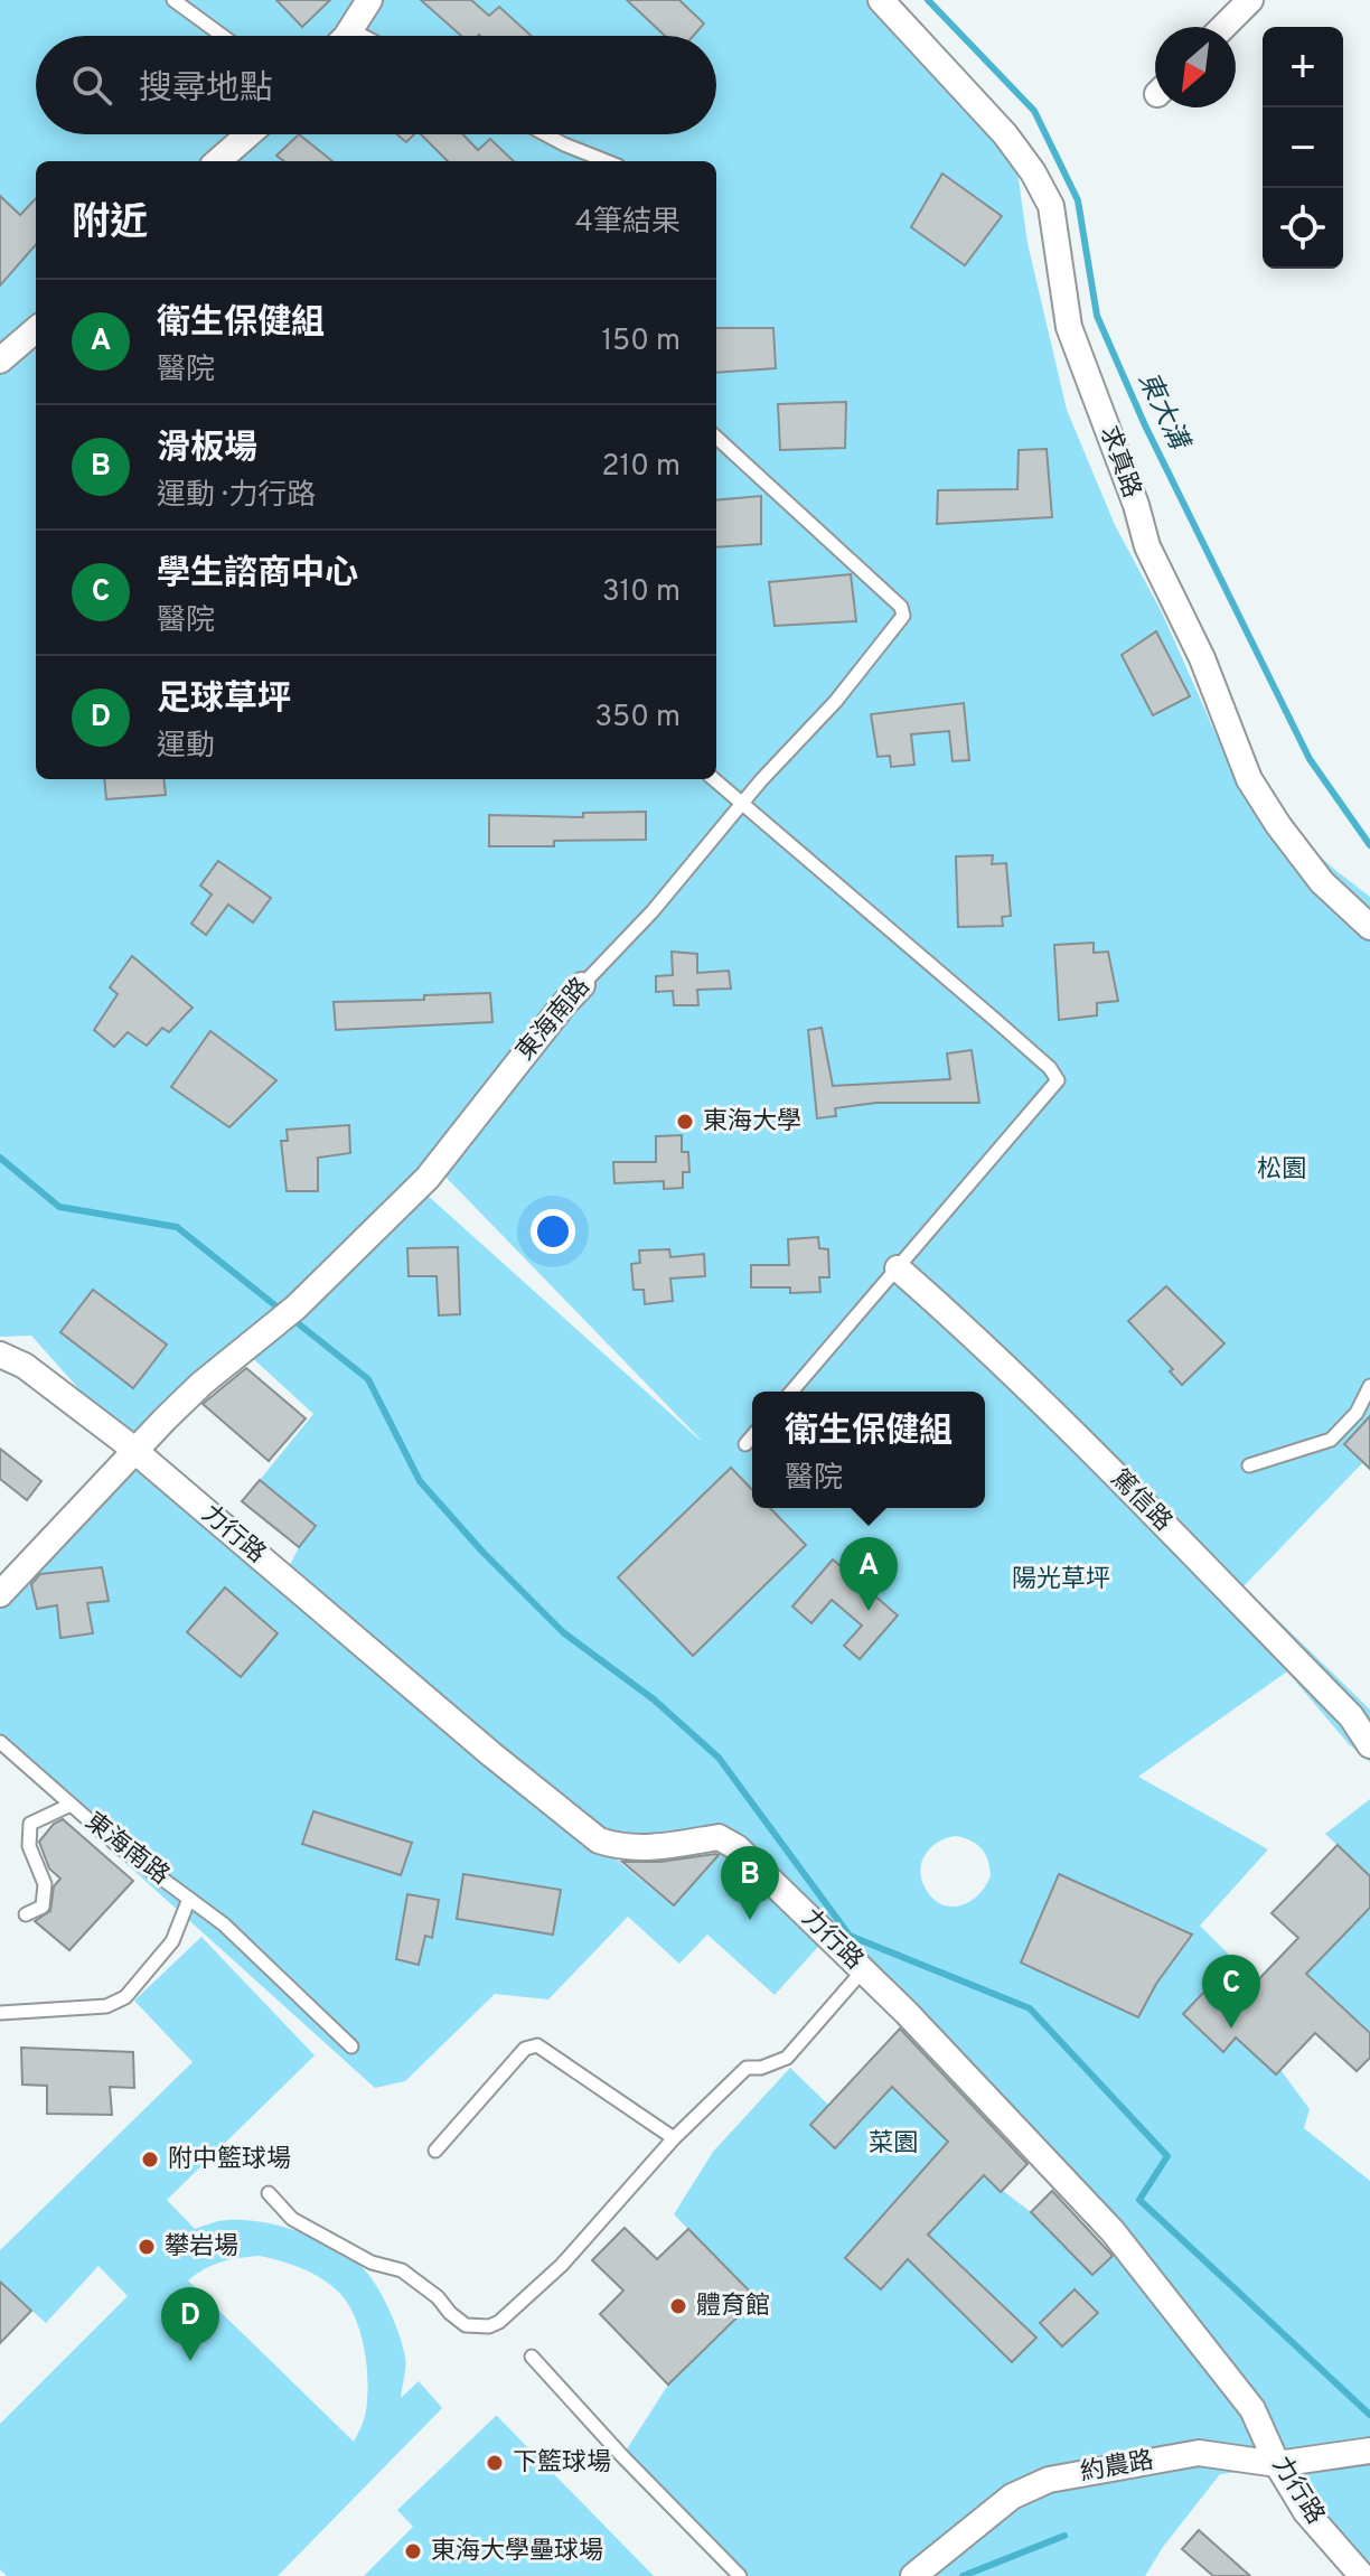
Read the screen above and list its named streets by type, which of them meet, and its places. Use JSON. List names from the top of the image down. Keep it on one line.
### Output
{"streets":{"street":["求真路","東海南路","篤信路","力行路","約農路"]},"crossings":[["東海南路","力行路"],["力行路","約農路"]],"water":["東大溝"],"parks":["松園","陽光草坪","菜園"],"places":["東海大學","附中籃球場","攀岩場","體育館","下籃球場","東海大學壘球場"],"north":"bottom left","page":{"map_buttons":["+","−"],"search":"搜尋地點","heading":["附近","4筆結果"],"list":[{"mark":"A","name":"衛生保健組","note":"醫院","value":"150 m"},{"mark":"B","name":"滑板場","note":"運動 · 力行路","value":"210 m"},{"mark":"C","name":"學生諮商中心","note":"醫院","value":"310 m"},{"mark":"D","name":"足球草坪","note":"運動","value":"350 m"}],"popup":["衛生保健組","醫院"],"pins":["A","B","C","D"]}}
